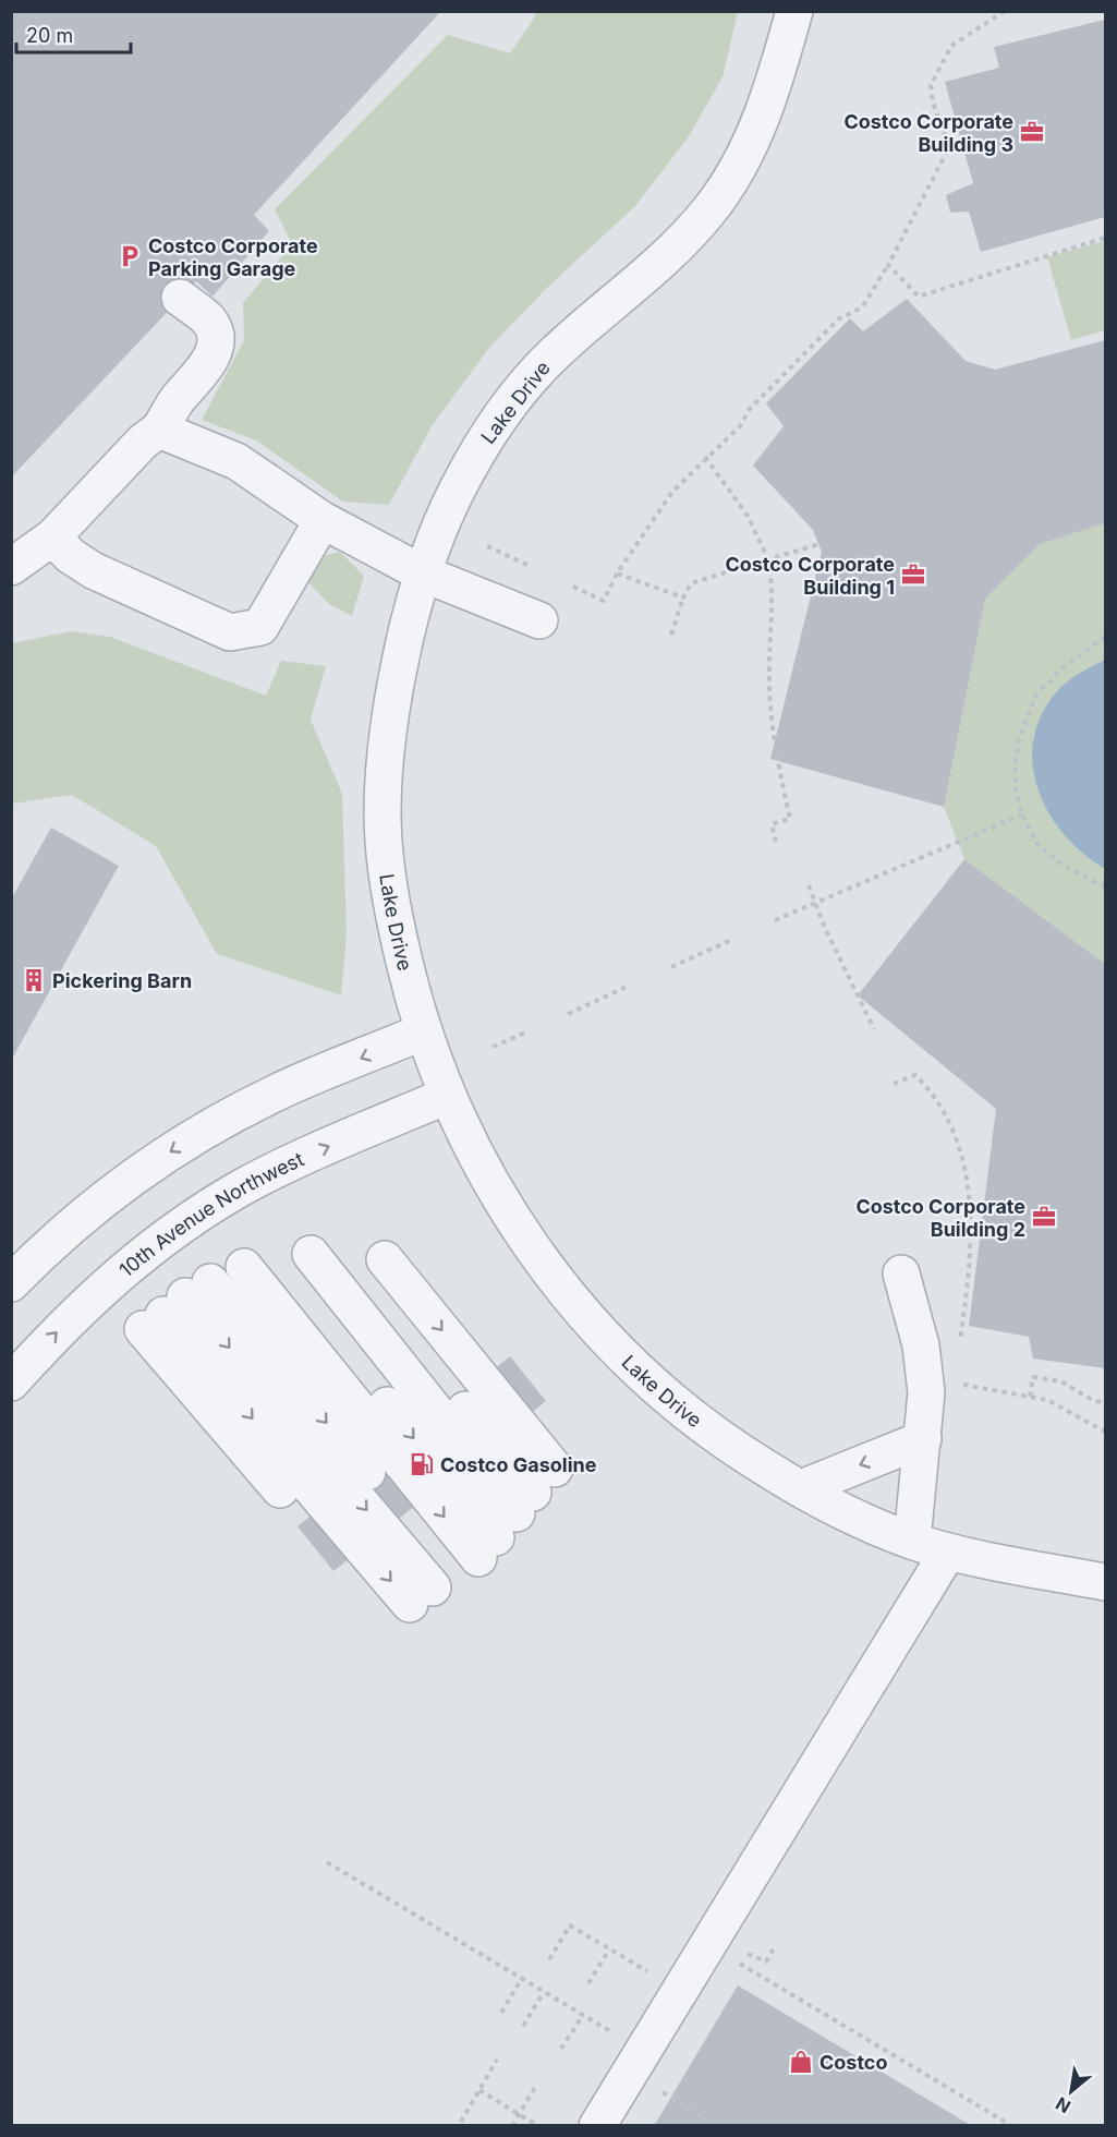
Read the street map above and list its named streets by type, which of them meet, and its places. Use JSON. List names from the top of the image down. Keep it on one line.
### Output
{"streets":{"street":["Lake Drive","10th Avenue Northwest"]},"crossings":[["Lake Drive","10th Avenue Northwest"]],"places":{"office":["Costco Corporate Building 3","Costco Corporate Building 1","Costco Corporate Building 2"],"parking":["Costco Corporate Parking Garage"],"building":["Pickering Barn"],"fuel station":["Costco Gasoline"],"shop":["Costco"]},"scale_bar":"20 m","north":"bottom left"}
